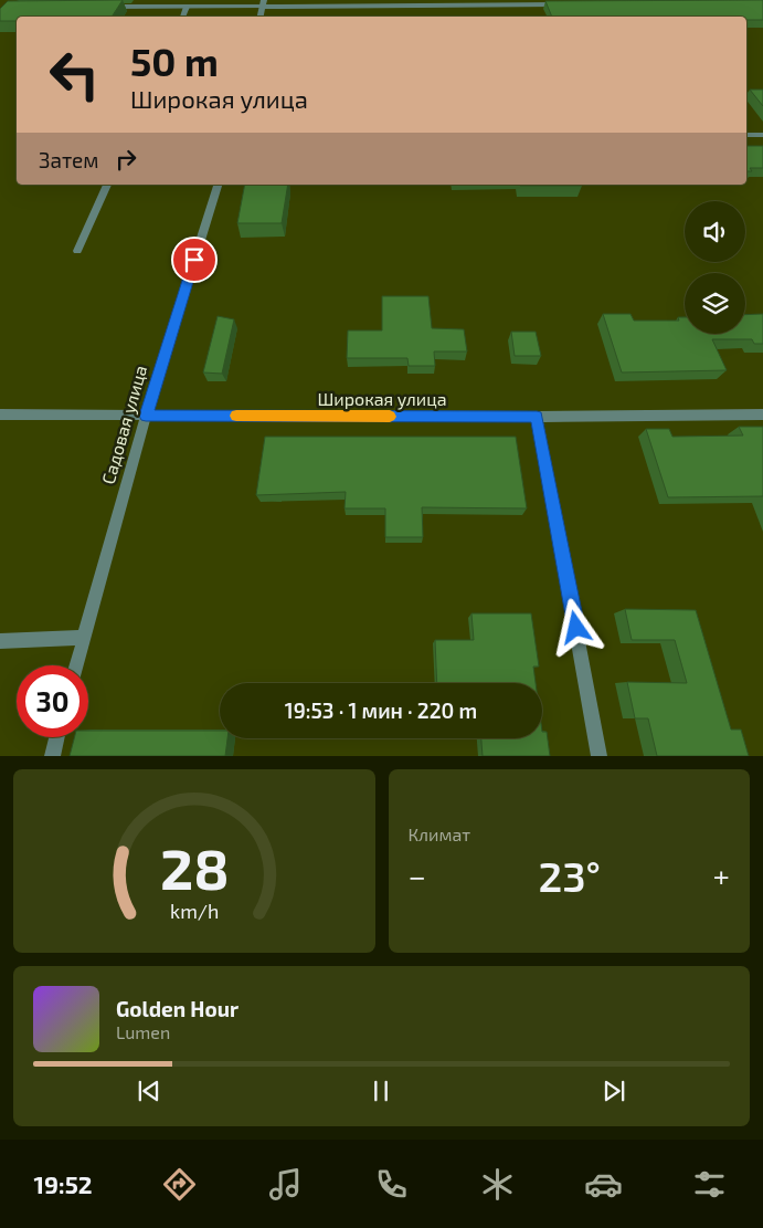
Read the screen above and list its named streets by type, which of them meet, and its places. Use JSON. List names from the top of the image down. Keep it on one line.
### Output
{"streets":{"street":["Широкая улица","Садовая улица"]},"crossings":[["Широкая улица","Садовая улица"]],"page":{"turn":["50 m","Широкая улица"],"then":"Затем","limit":"30","trip":"19:53 · 1 мин · 220 m","tile":"Климат","heat":["−","23°","+"],"song":["Golden Hour","Lumen"],"tabs":"19:52","gauge":["28","km/h"]}}
